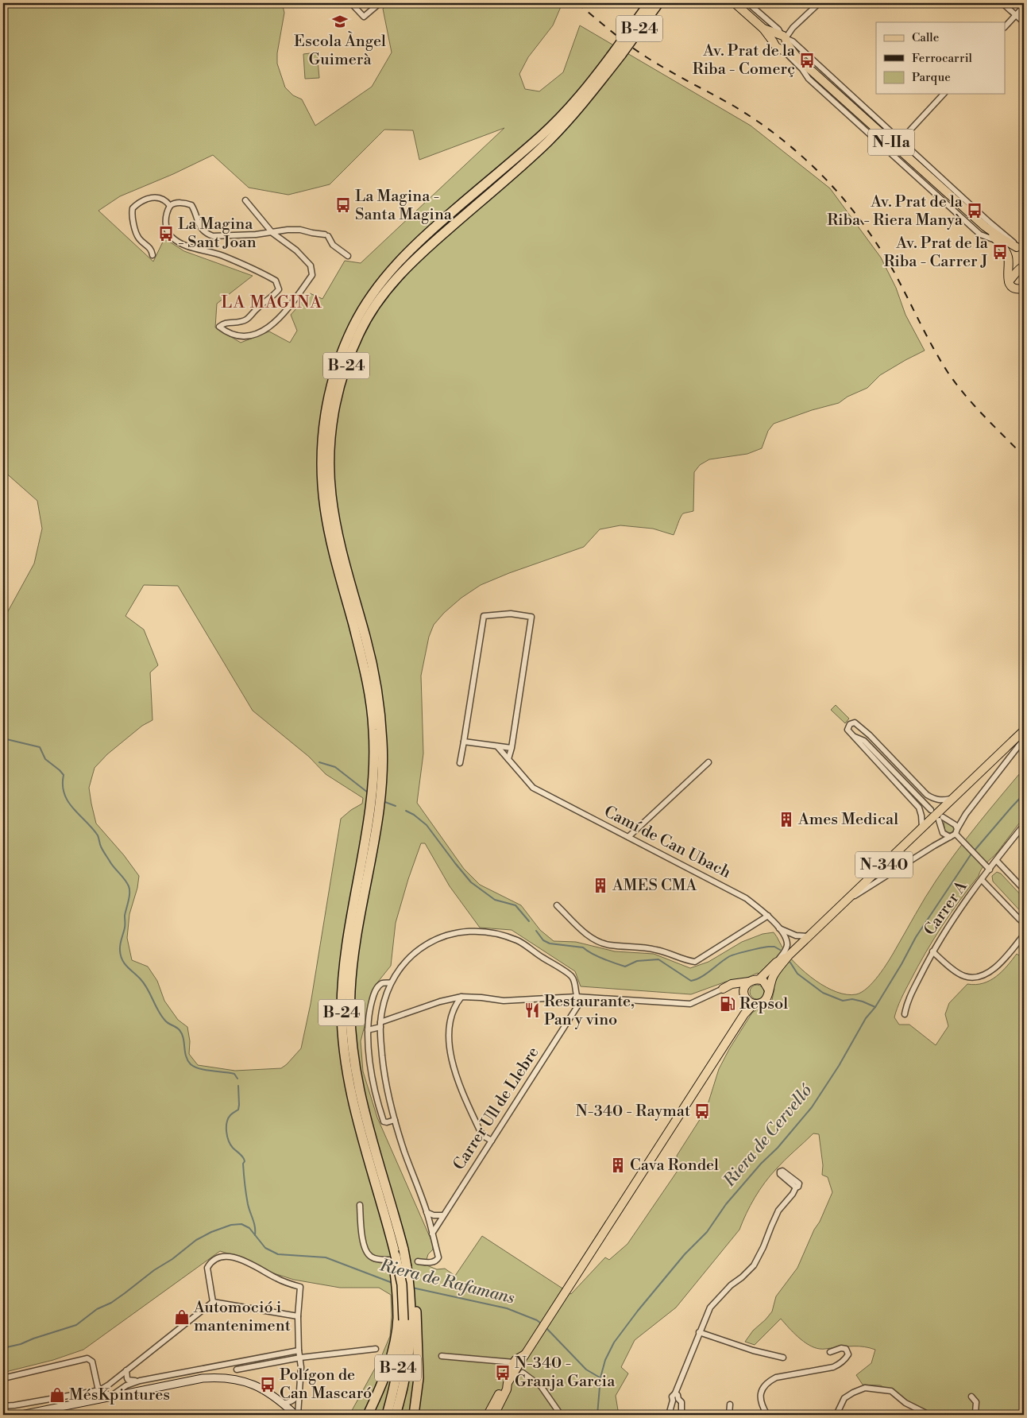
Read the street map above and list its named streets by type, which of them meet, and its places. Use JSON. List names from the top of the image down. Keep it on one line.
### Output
{"streets":{"highway":["B-24"],"main road":["N-IIa","N-340"],"street":["Camí de Can Ubach","Carrer A","Carrer Ull de Llebre"]},"crossings":[["Camí de Can Ubach","N-340"]],"districts":["LA MAGINA"],"water":["Riera de Cervelló","Riera de Rafamans"],"places":{"school or university":["Escola Àngel Guimerà"],"bus stop":["Av. Prat de la Riba - Comerç","La Magina - Santa Magina","Av. Prat de la Riba - Riera Manyà","La Magina - Sant Joan","Av. Prat de la Riba - Carrer J","N-340 - Raymat","N-340 - Granja Garcia","Polígon de Can Mascaró"],"building":["Ames Medical","AMES CMA","Cava Rondel"],"fuel station":["Repsol"],"restaurant":["Restaurante, Pan y vino"],"shop":["Automoció i manteniment","MésKpintures"]},"legend":["Calle","Ferrocarril","Parque"]}
